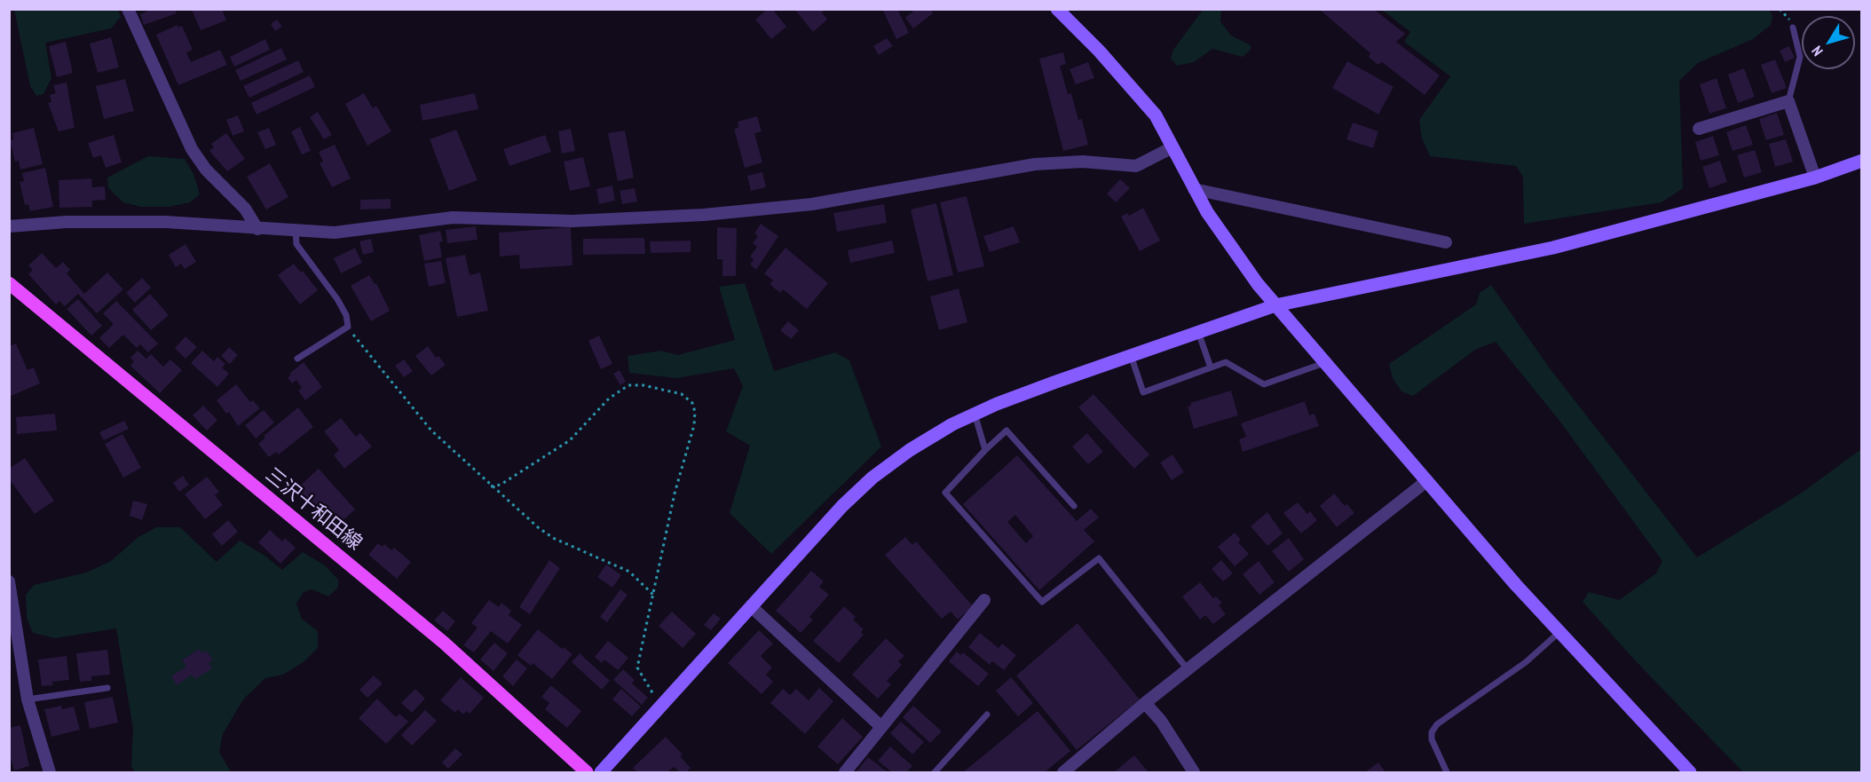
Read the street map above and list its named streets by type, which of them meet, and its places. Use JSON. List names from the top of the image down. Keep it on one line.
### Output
{"streets":{"main road":["三沢十和田線"]},"north":"bottom left"}
